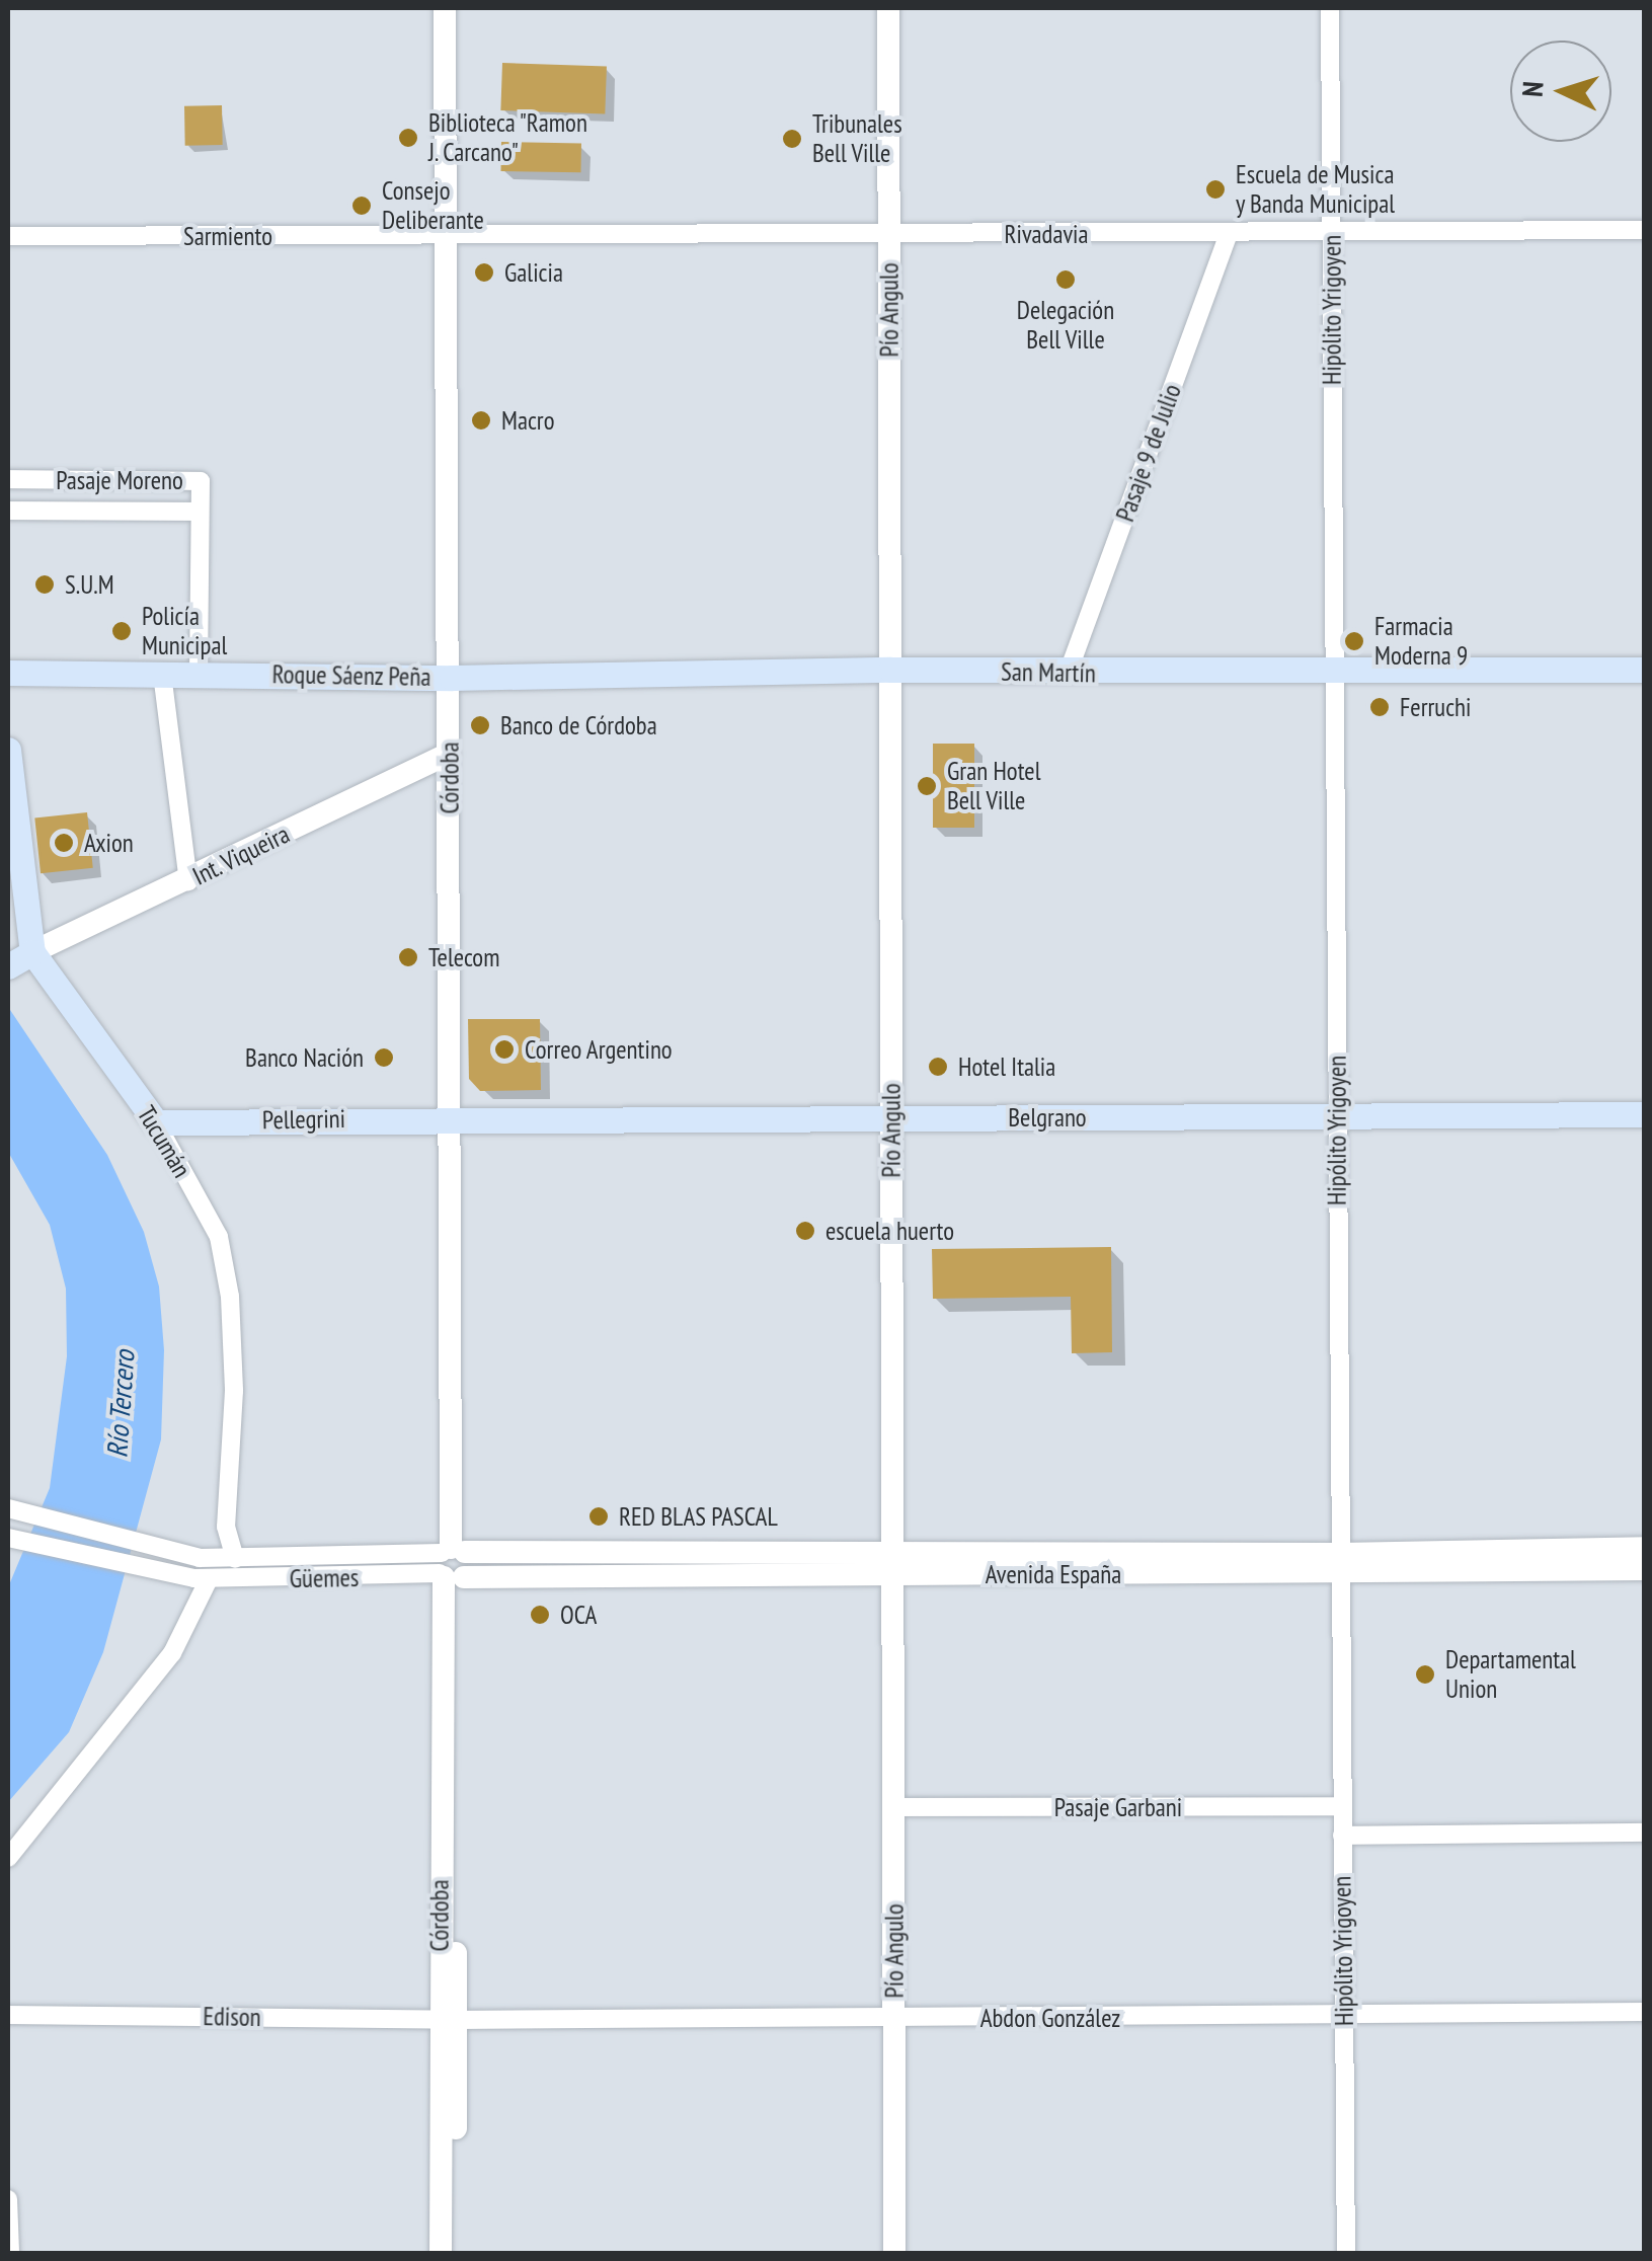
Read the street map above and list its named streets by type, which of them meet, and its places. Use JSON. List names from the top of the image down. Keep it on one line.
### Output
{"streets":{"main road":["San Martín","Roque Sáenz Peña","Belgrano","Pellegrini","Tucumán"],"street":["Rivadavia","Sarmiento","Pío Angulo","Hipólito Yrigoyen","Pasaje 9 de Julio","Pasaje Moreno","Córdoba","Int. Viqueira","Avenida España","Güemes","Pasaje Garbani","Edison","Abdon González"]},"crossings":[["Rivadavia","Sarmiento"],["Rivadavia","Pío Angulo"],["Rivadavia","Hipólito Yrigoyen"],["Rivadavia","Pasaje 9 de Julio"],["Rivadavia","Córdoba"],["Sarmiento","Córdoba"],["Pío Angulo","San Martín"],["Pío Angulo","Belgrano"],["Pío Angulo","Avenida España"],["Pío Angulo","Pasaje Garbani"],["Pío Angulo","Abdon González"],["Hipólito Yrigoyen","San Martín"],["Hipólito Yrigoyen","Belgrano"],["Hipólito Yrigoyen","Avenida España"],["Hipólito Yrigoyen","Pasaje Garbani"],["Hipólito Yrigoyen","Abdon González"],["Pasaje 9 de Julio","San Martín"],["Pasaje Moreno","Roque Sáenz Peña"],["San Martín","Roque Sáenz Peña"],["San Martín","Córdoba"],["Roque Sáenz Peña","Córdoba"],["Córdoba","Int. Viqueira"],["Córdoba","Belgrano"],["Córdoba","Pellegrini"],["Córdoba","Avenida España"],["Córdoba","Güemes"],["Córdoba","Edison"],["Córdoba","Abdon González"],["Int. Viqueira","Tucumán"],["Belgrano","Pellegrini"],["Pellegrini","Tucumán"],["Tucumán","Güemes"],["Avenida España","Güemes"],["Edison","Abdon González"]],"water":["Río Tercero"],"places":["Biblioteca \"Ramon J. Carcano\"","Tribunales Bell Ville","Escuela de Musica y Banda Municipal","Consejo Deliberante","Galicia","Delegación Bell Ville","Macro","S.U.M","Policía Municipal","Farmacia Moderna 9","Ferruchi","Banco de Córdoba","Gran Hotel Bell Ville","Axion","Telecom","Correo Argentino","Banco Nación","Hotel Italia","escuela huerto","RED BLAS PASCAL","OCA","Departamental Union"],"north":"left"}
